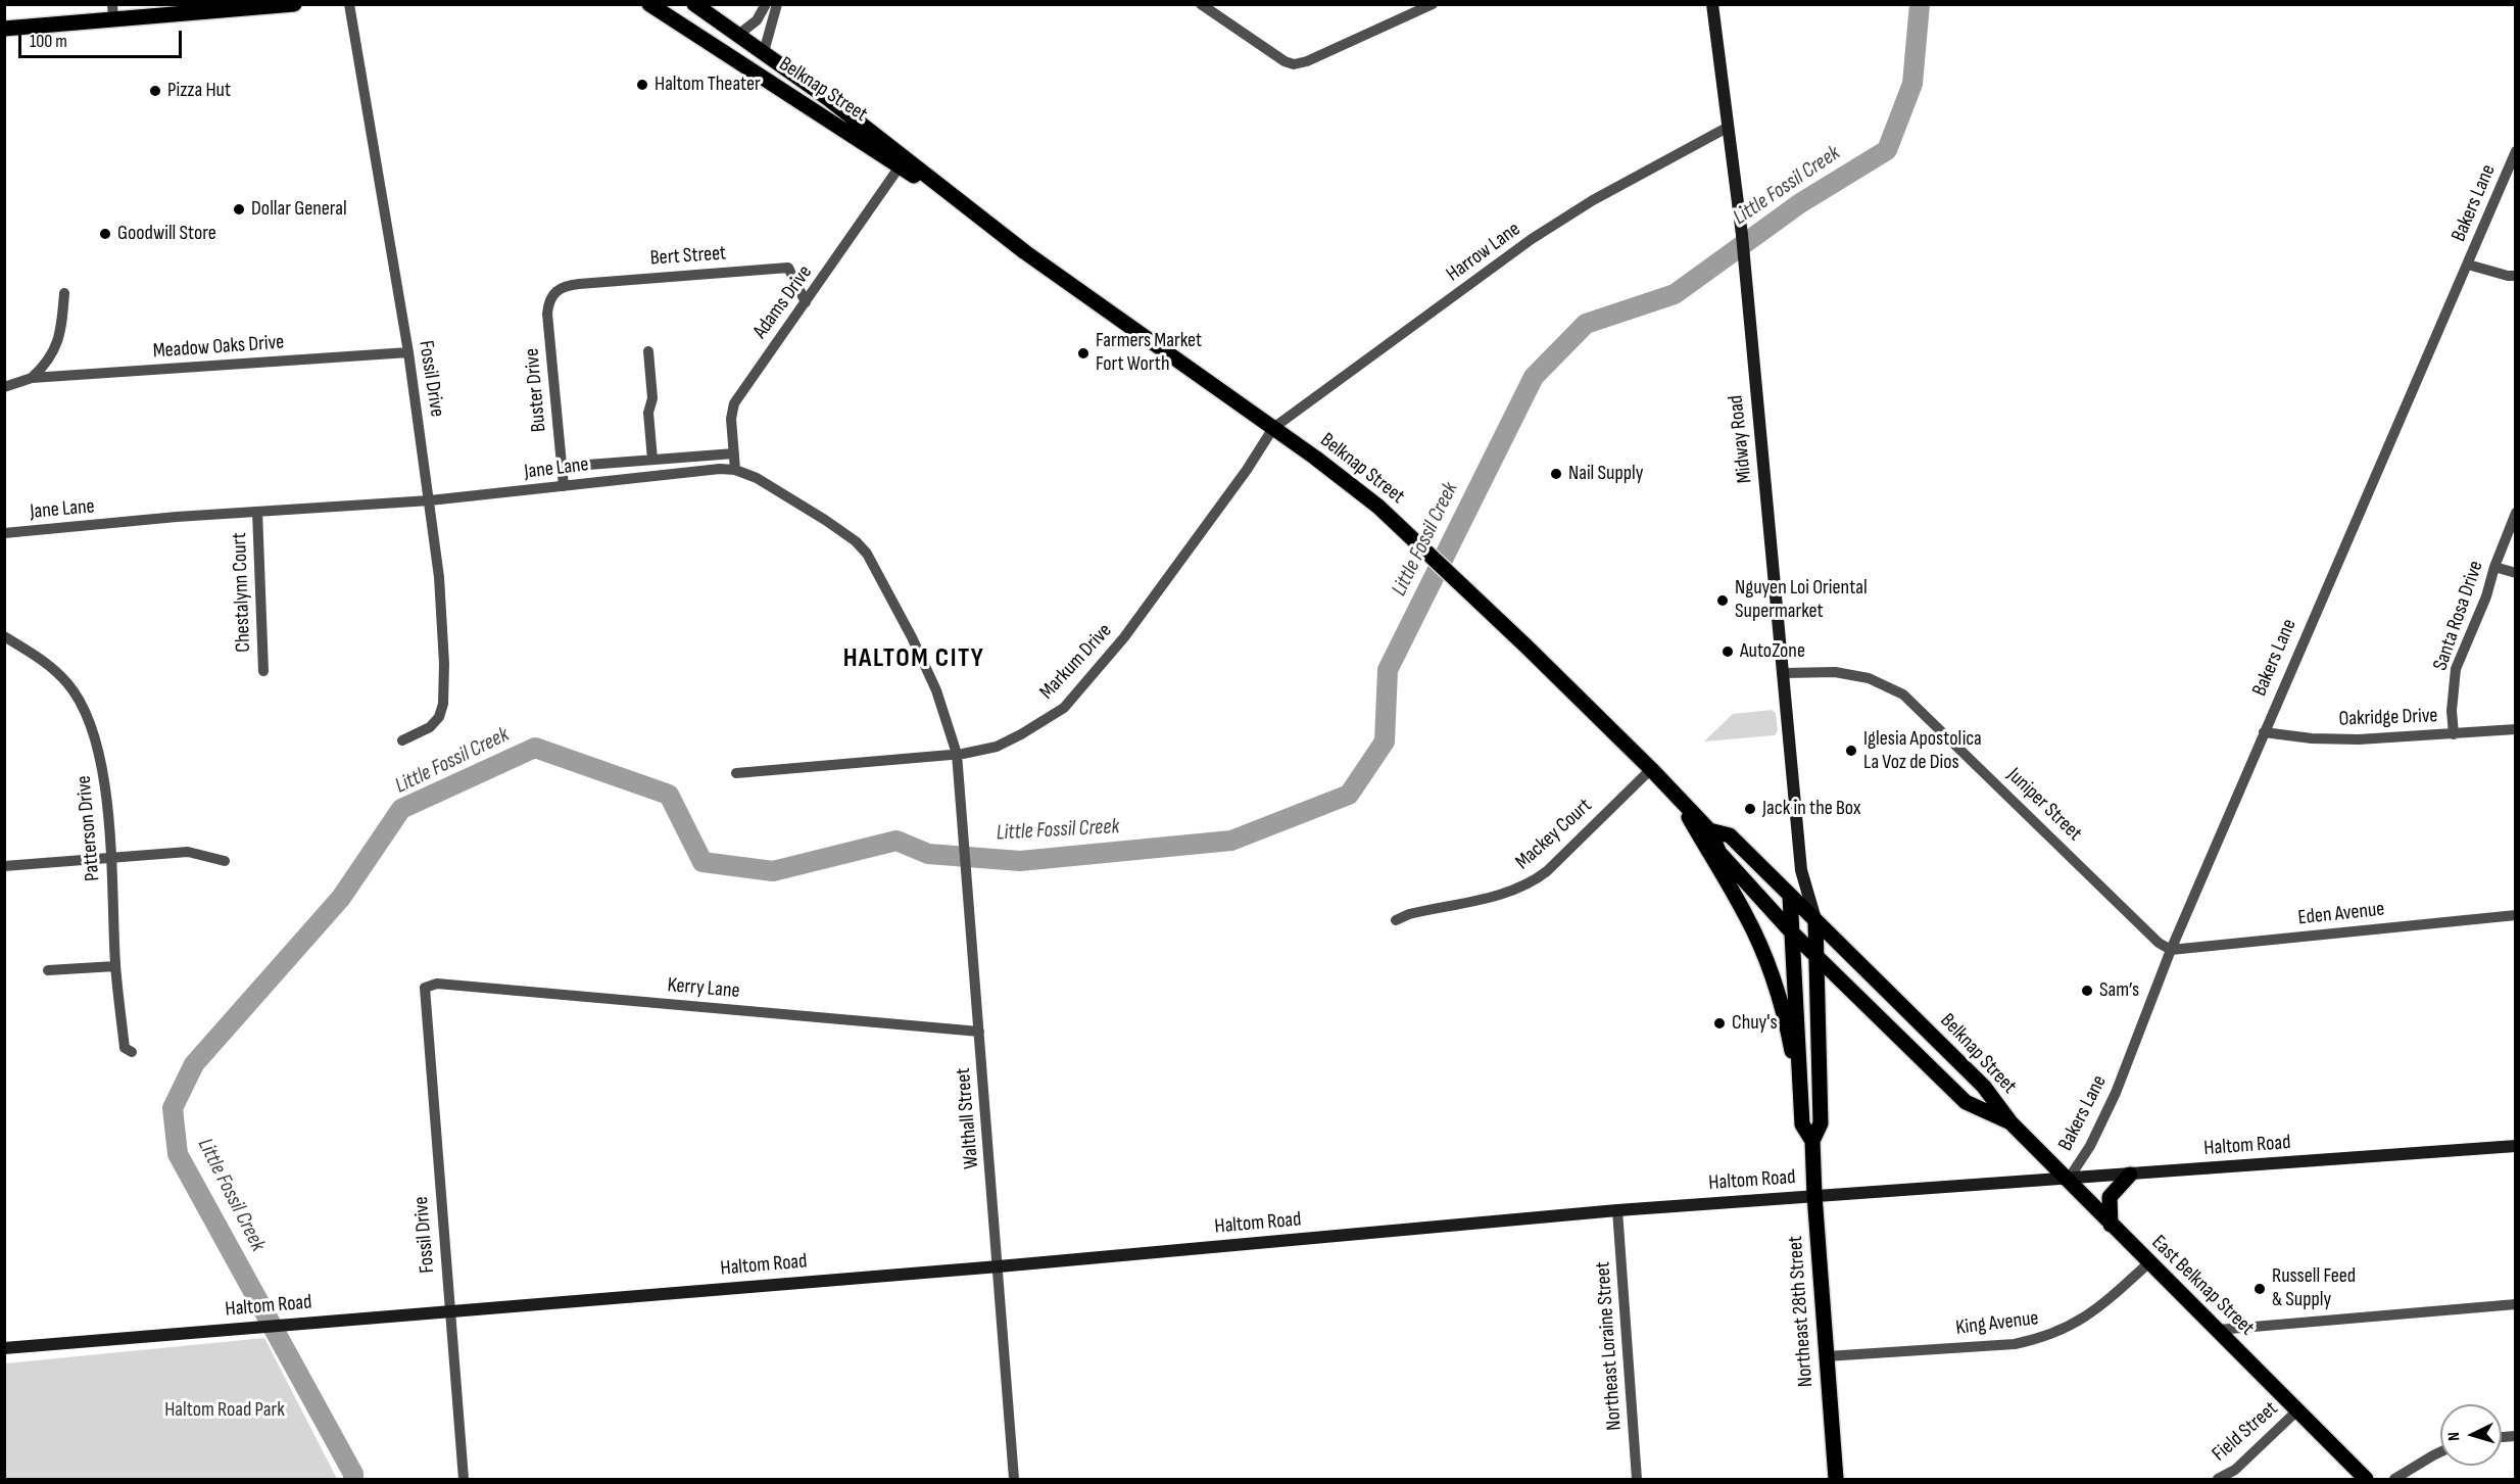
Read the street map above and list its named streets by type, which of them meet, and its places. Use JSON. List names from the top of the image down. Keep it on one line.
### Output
{"streets":{"main road":["Belknap Street","Midway Road","Haltom Road","East Belknap Street","Northeast 28th Street"],"street":["Bakers Lane","Harrow Lane","Bert Street","Adams Drive","Meadow Oaks Drive","Fossil Drive","Buster Drive","Jane Lane","Chestalynn Court","Santa Rosa Drive","Markum Drive","Oakridge Drive","Juniper Street","Patterson Drive","Mackey Court","Eden Avenue","Kerry Lane","Walthall Street","King Avenue","Northeast Loraine Street","Field Street"]},"crossings":[["Belknap Street","Harrow Lane"],["Belknap Street","Adams Drive"],["Belknap Street","Midway Road"],["Belknap Street","Markum Drive"],["Belknap Street","Mackey Court"],["Belknap Street","East Belknap Street"],["Belknap Street","Northeast 28th Street"],["Bakers Lane","Oakridge Drive"],["Bakers Lane","Juniper Street"],["Bakers Lane","Eden Avenue"],["Bakers Lane","Haltom Road"],["Bakers Lane","East Belknap Street"],["Harrow Lane","Midway Road"],["Harrow Lane","Markum Drive"],["Bert Street","Adams Drive"],["Bert Street","Buster Drive"],["Adams Drive","Jane Lane"],["Meadow Oaks Drive","Fossil Drive"],["Fossil Drive","Jane Lane"],["Fossil Drive","Kerry Lane"],["Fossil Drive","Haltom Road"],["Buster Drive","Jane Lane"],["Midway Road","Juniper Street"],["Midway Road","Northeast 28th Street"],["Jane Lane","Chestalynn Court"],["Jane Lane","Markum Drive"],["Jane Lane","Walthall Street"],["Santa Rosa Drive","Oakridge Drive"],["Markum Drive","Walthall Street"],["Juniper Street","Eden Avenue"],["Kerry Lane","Walthall Street"],["Walthall Street","Haltom Road"],["Haltom Road","East Belknap Street"],["Haltom Road","Northeast 28th Street"],["Haltom Road","Northeast Loraine Street"],["East Belknap Street","King Avenue"],["East Belknap Street","Field Street"],["Northeast 28th Street","King Avenue"]],"districts":["HALTOM CITY"],"water":["Little Fossil Creek"],"parks":["Haltom Road Park"],"places":["Haltom Theater","Pizza Hut","Dollar General","Goodwill Store","Farmers Market Fort Worth","Nail Supply","Nguyen Loi Oriental Supermarket","AutoZone","Iglesia Apostolica La Voz de Dios","Jack in the Box","Sam’s","Chuy's","Russell Feed & Supply"],"scale_bar":"100 m","north":"left"}
